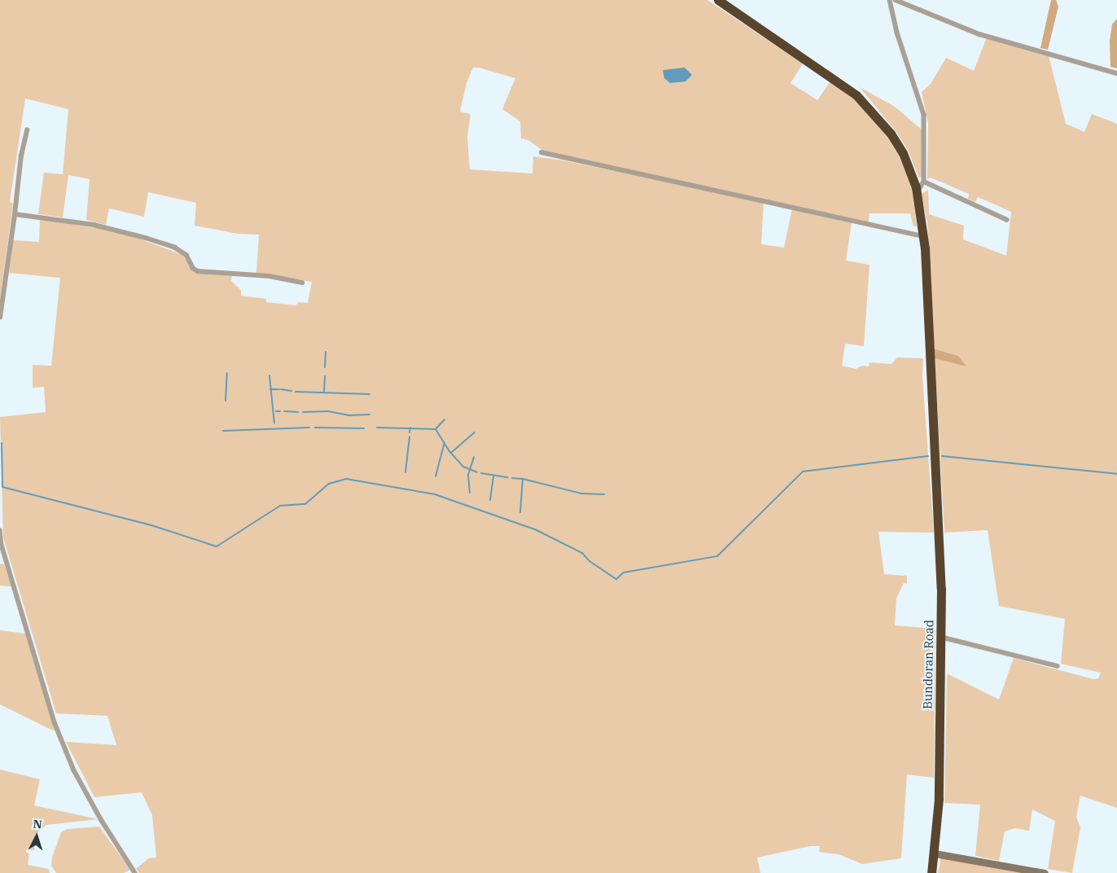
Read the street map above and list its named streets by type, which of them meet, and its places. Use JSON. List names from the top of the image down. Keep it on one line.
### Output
{"streets":{"highway":["Bundoran Road"]},"north":"top"}
